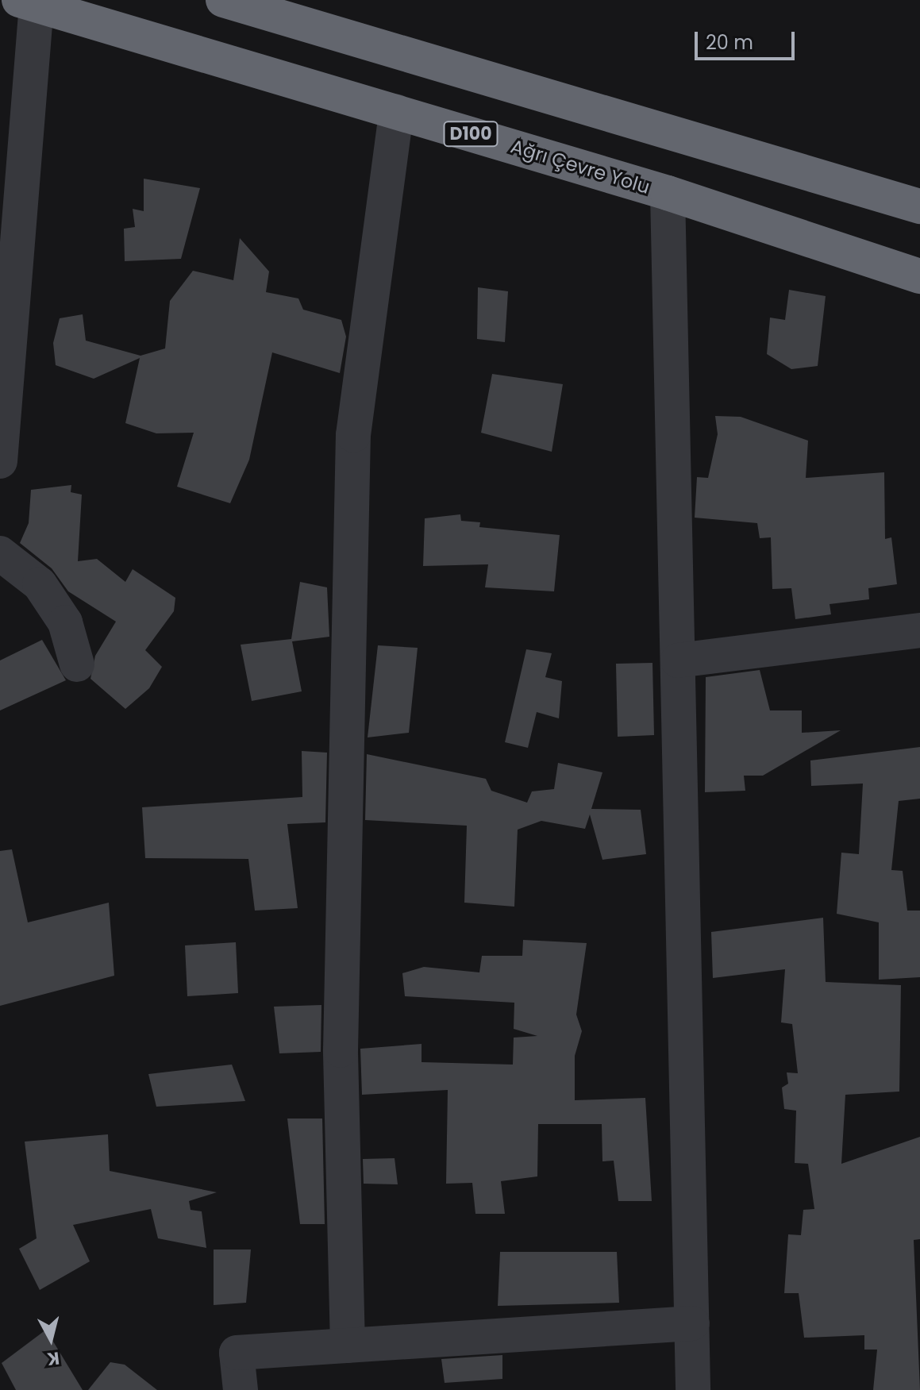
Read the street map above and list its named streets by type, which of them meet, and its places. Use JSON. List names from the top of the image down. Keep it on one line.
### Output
{"streets":{"highway":["D100","Ağrı Çevre Yolu"]},"scale_bar":"20 m","north":"bottom"}
